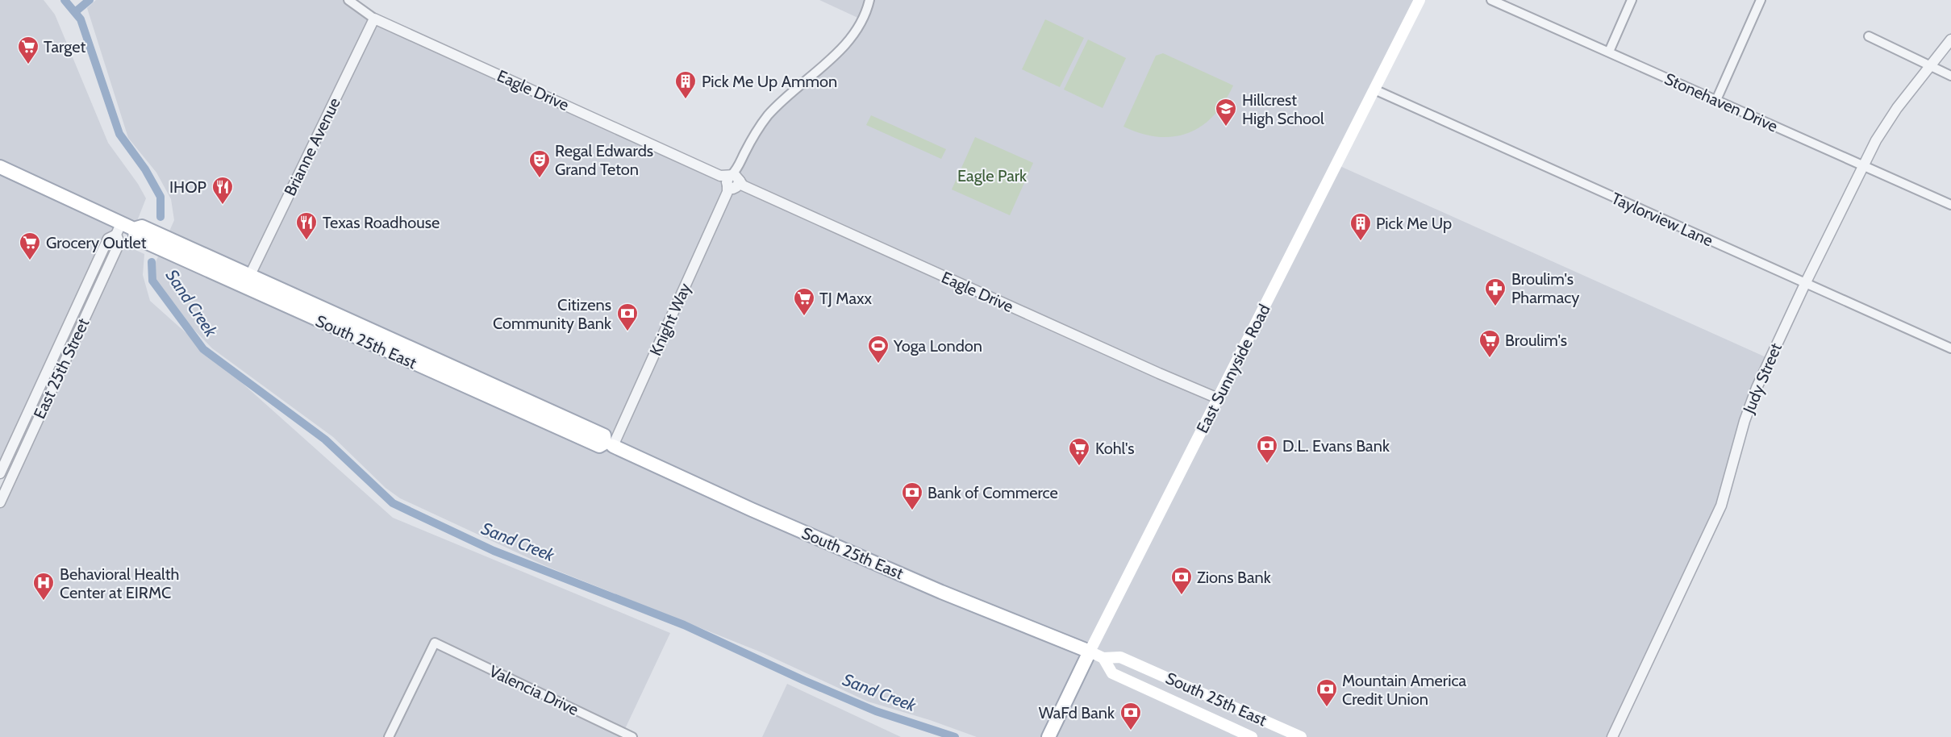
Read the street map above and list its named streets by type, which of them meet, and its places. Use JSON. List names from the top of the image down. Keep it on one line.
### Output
{"streets":{"main road":["South 25th East","East Sunnyside Road"],"street":["Eagle Drive","Stonehaven Drive","Brianne Avenue","Taylorview Lane","Knight Way","East 25th Street","Judy Street","Valencia Drive"]},"crossings":[["Eagle Drive","Brianne Avenue"],["Eagle Drive","Knight Way"],["Eagle Drive","East Sunnyside Road"],["Stonehaven Drive","Judy Street"],["Brianne Avenue","South 25th East"],["Taylorview Lane","East Sunnyside Road"],["Taylorview Lane","Judy Street"],["Knight Way","South 25th East"],["South 25th East","East 25th Street"],["South 25th East","East Sunnyside Road"]],"water":["Sand Creek"],"parks":["Eagle Park"],"places":{"supermarket":["Target","Grocery Outlet","TJ Maxx","Broulim's","Kohl's"],"building":["Pick Me Up Ammon","Pick Me Up"],"school or university":["Hillcrest High School"],"theatre":["Regal Edwards Grand Teton"],"restaurant":["IHOP","Texas Roadhouse"],"pharmacy":["Broulim's Pharmacy"],"bank":["Citizens Community Bank","D.L. Evans Bank","Bank of Commerce","Zions Bank","Mountain America Credit Union","WaFd Bank"],"sports":["Yoga London"],"hospital":["Behavioral Health Center at EIRMC"]}}
